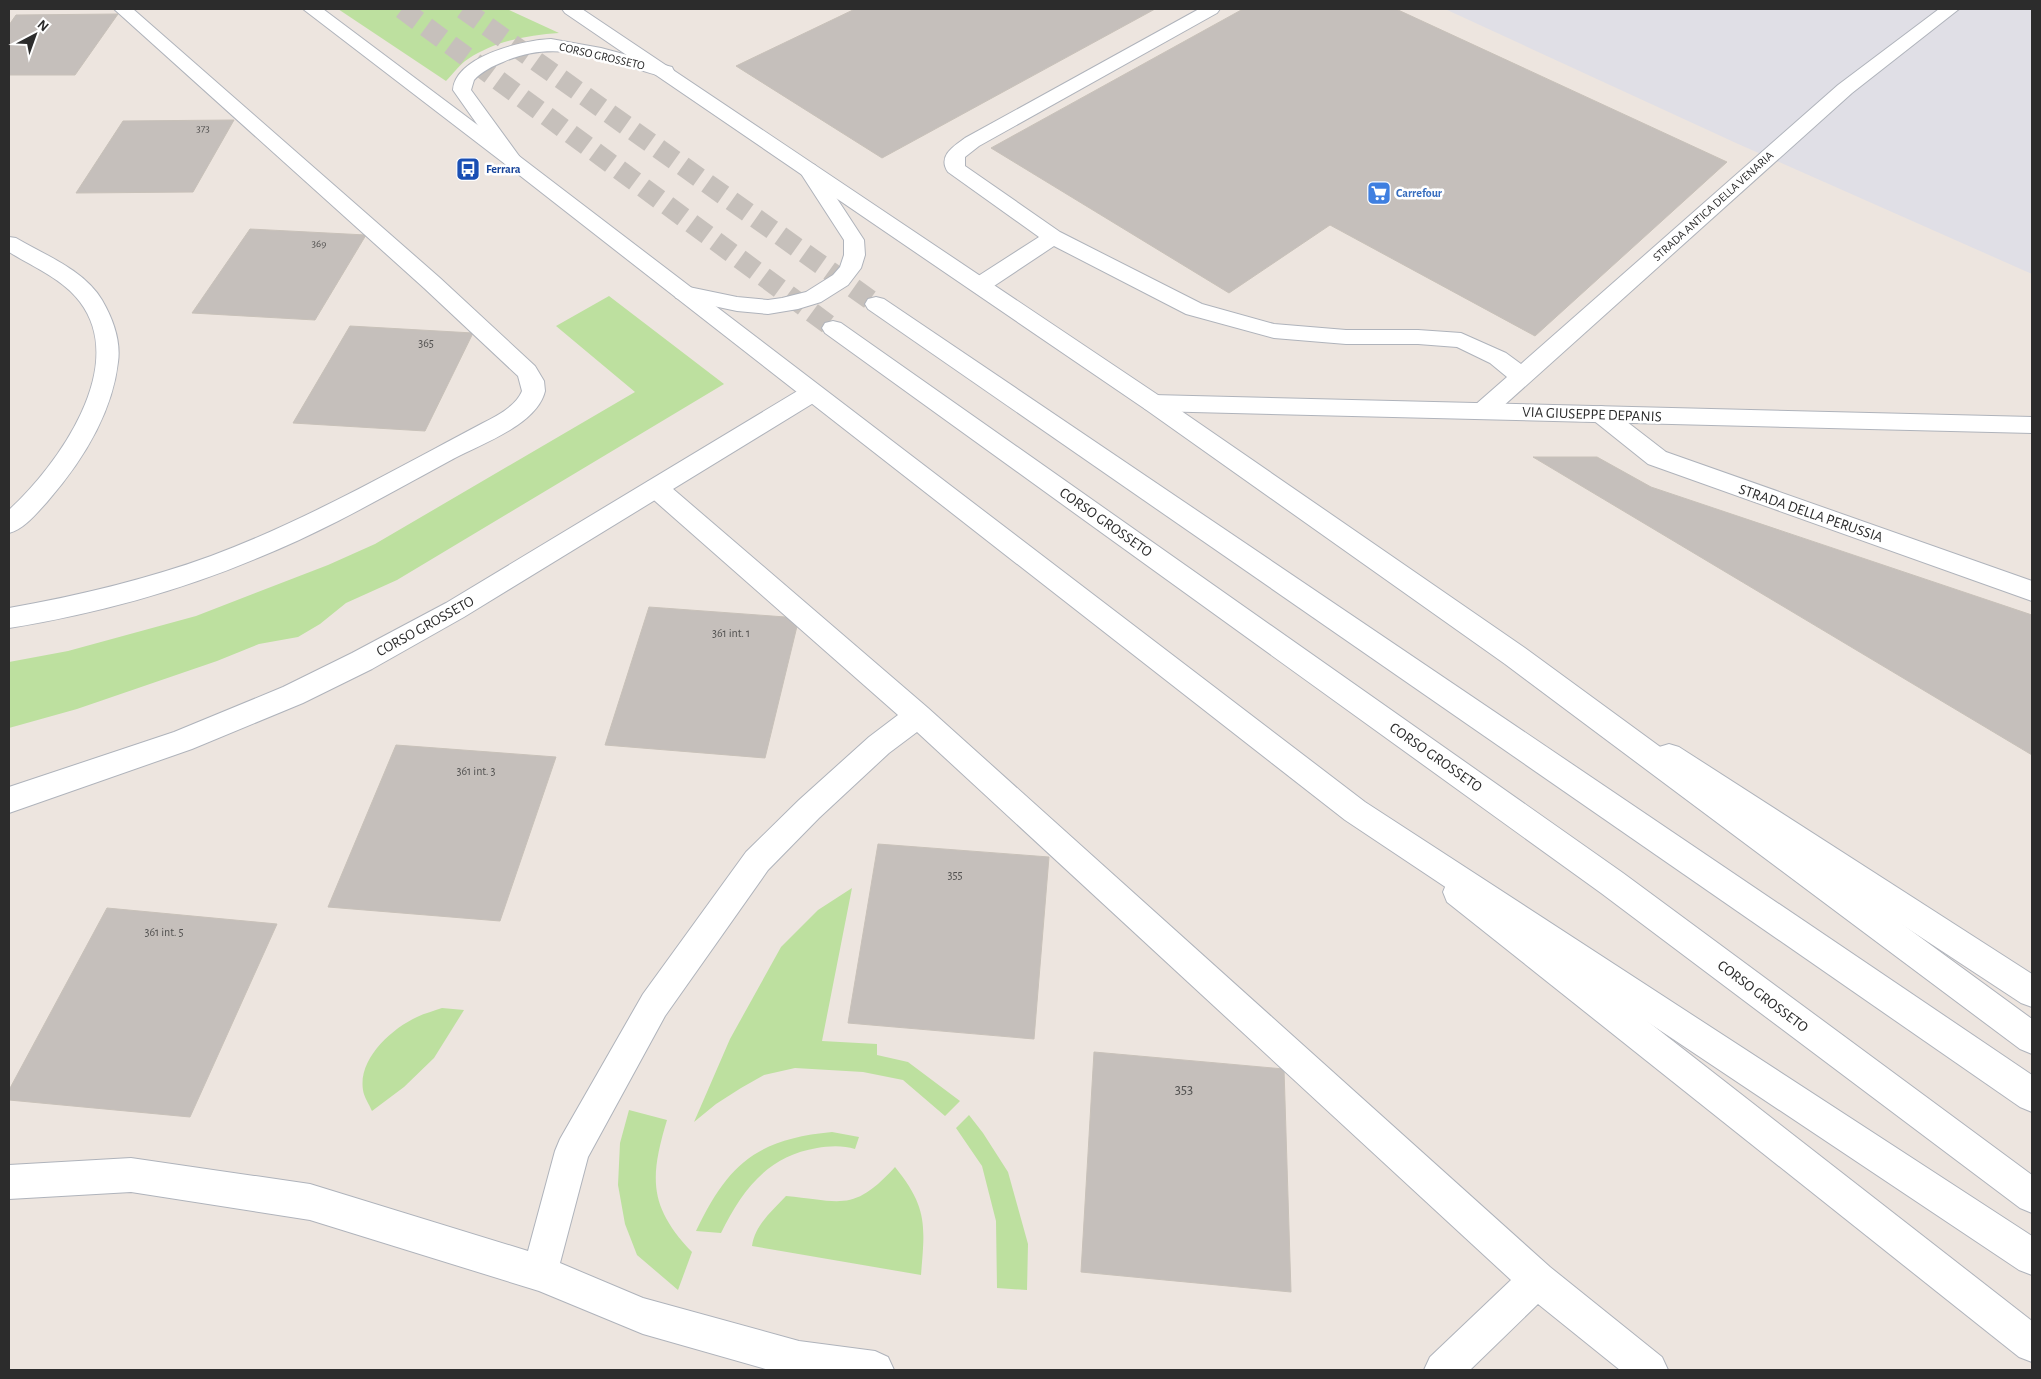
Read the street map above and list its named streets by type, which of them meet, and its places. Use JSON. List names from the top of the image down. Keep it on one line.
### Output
{"streets":{"main road":["CORSO GROSSETO","STRADA ANTICA DELLA VENARIA","VIA GIUSEPPE DEPANIS","STRADA DELLA PERUSSIA"]},"crossings":[["CORSO GROSSETO","VIA GIUSEPPE DEPANIS"],["STRADA ANTICA DELLA VENARIA","VIA GIUSEPPE DEPANIS"],["VIA GIUSEPPE DEPANIS","STRADA DELLA PERUSSIA"]],"places":{"bus stop":["Ferrara"],"supermarket":["Carrefour"]},"house_numbers":["373","369","365","361 int. 1","361 int. 3","355","361 int. 5","353"],"north":"top right"}
